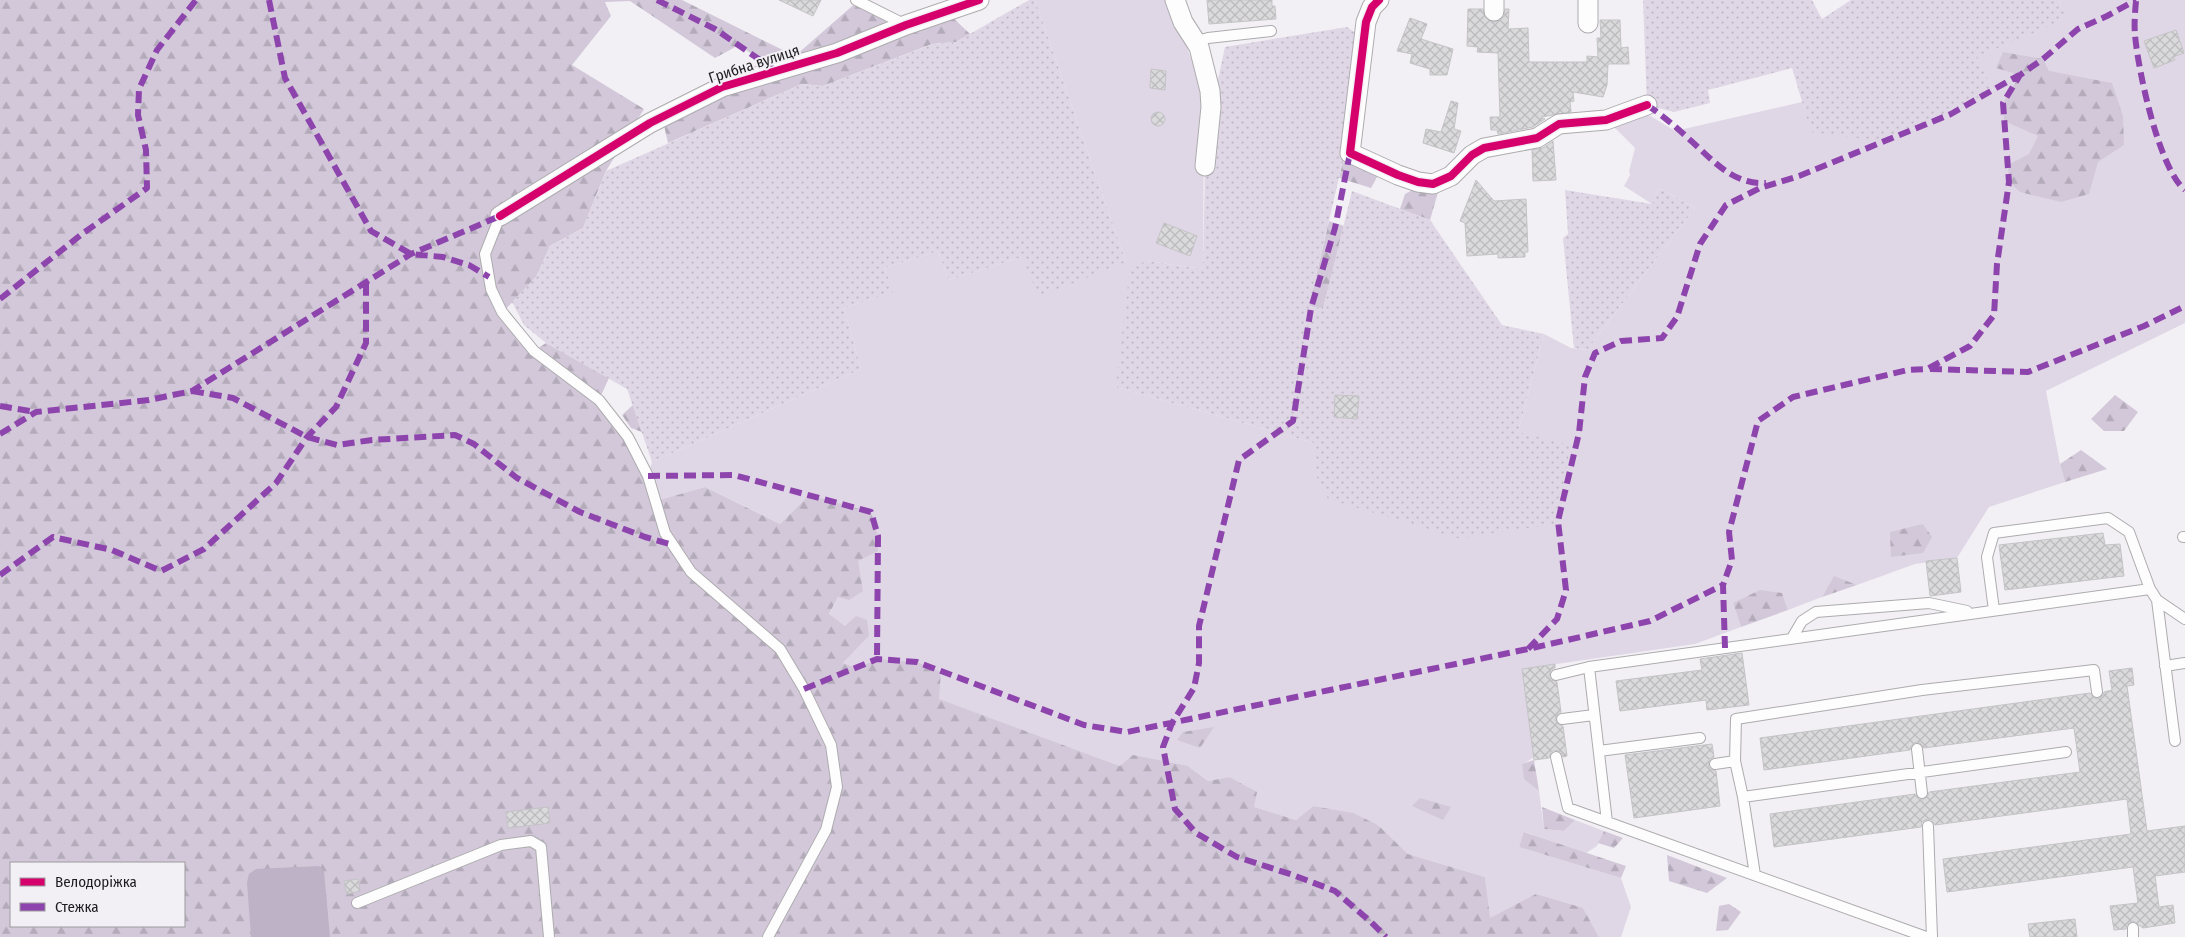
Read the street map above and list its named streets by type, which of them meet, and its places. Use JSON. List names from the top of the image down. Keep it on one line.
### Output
{"streets":{"street":["Грибна вулиця"]},"legend":["Велодоріжка","Стежка"]}
